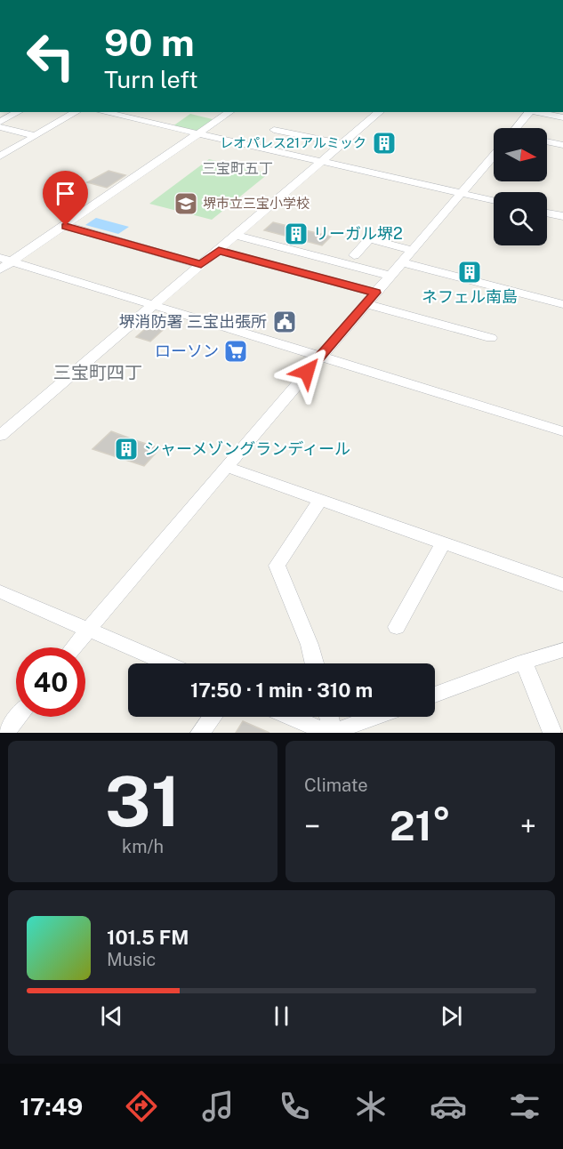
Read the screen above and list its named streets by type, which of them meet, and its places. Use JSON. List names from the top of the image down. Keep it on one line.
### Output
{"districts":["三宝町五丁","三宝町四丁"],"places":{"building":["レオパレス21アルミック","リーガル堺2","ネフェル南島","シャーメゾングランディール"],"school or university":["堺市立三宝小学校"],"public building":["堺消防署 三宝出張所"],"supermarket":["ローソン"]},"north":"right","page":{"turn":["90 m","Turn left"],"limit":"40","trip":"17:50 · 1 min · 310 m","tile":[["31","km/h"],"Climate"],"heat":["−","21°","+"],"song":["101.5 FM","Music"],"tabs":"17:49"}}
